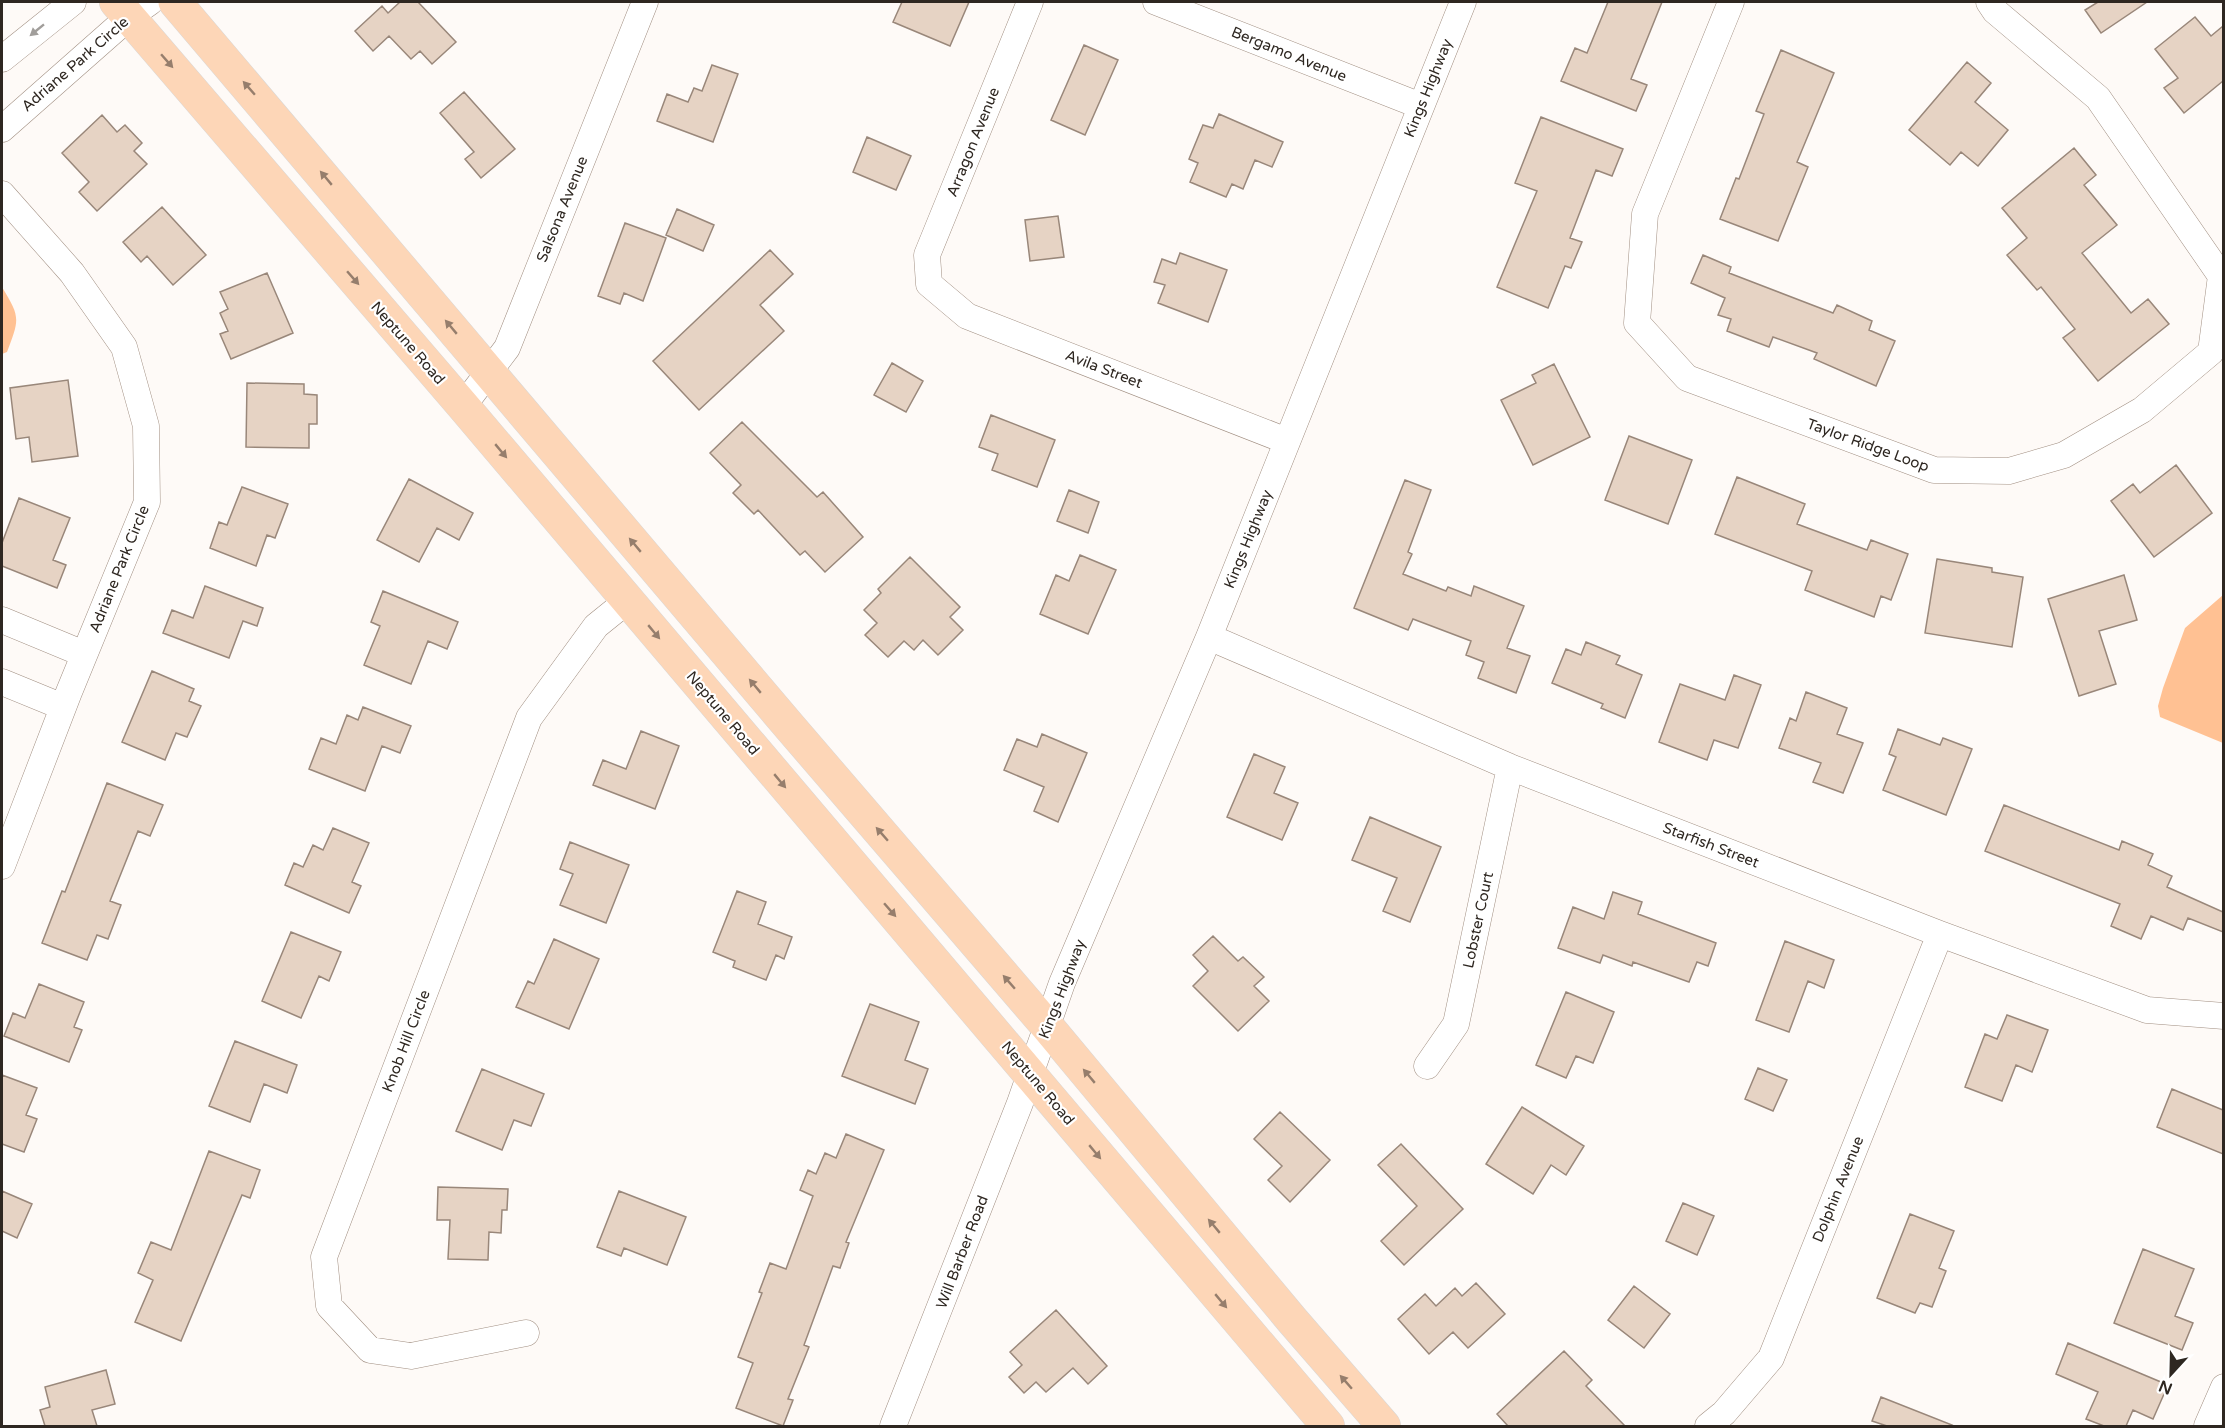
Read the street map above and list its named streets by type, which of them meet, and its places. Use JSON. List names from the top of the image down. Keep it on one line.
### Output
{"streets":{"main road":["Neptune Road"],"street":["Bergamo Avenue","Adriane Park Circle","Kings Highway","Arragon Avenue","Salsona Avenue","Avila Street","Taylor Ridge Loop","Starfish Street","Lobster Court","Knob Hill Circle","Dolphin Avenue","Will Barber Road"]},"crossings":[["Bergamo Avenue","Kings Highway"],["Adriane Park Circle","Neptune Road"],["Kings Highway","Neptune Road"],["Kings Highway","Avila Street"],["Kings Highway","Starfish Street"],["Kings Highway","Will Barber Road"],["Arragon Avenue","Avila Street"],["Salsona Avenue","Neptune Road"],["Neptune Road","Knob Hill Circle"],["Neptune Road","Will Barber Road"],["Starfish Street","Lobster Court"],["Starfish Street","Dolphin Avenue"]],"north":"bottom"}
